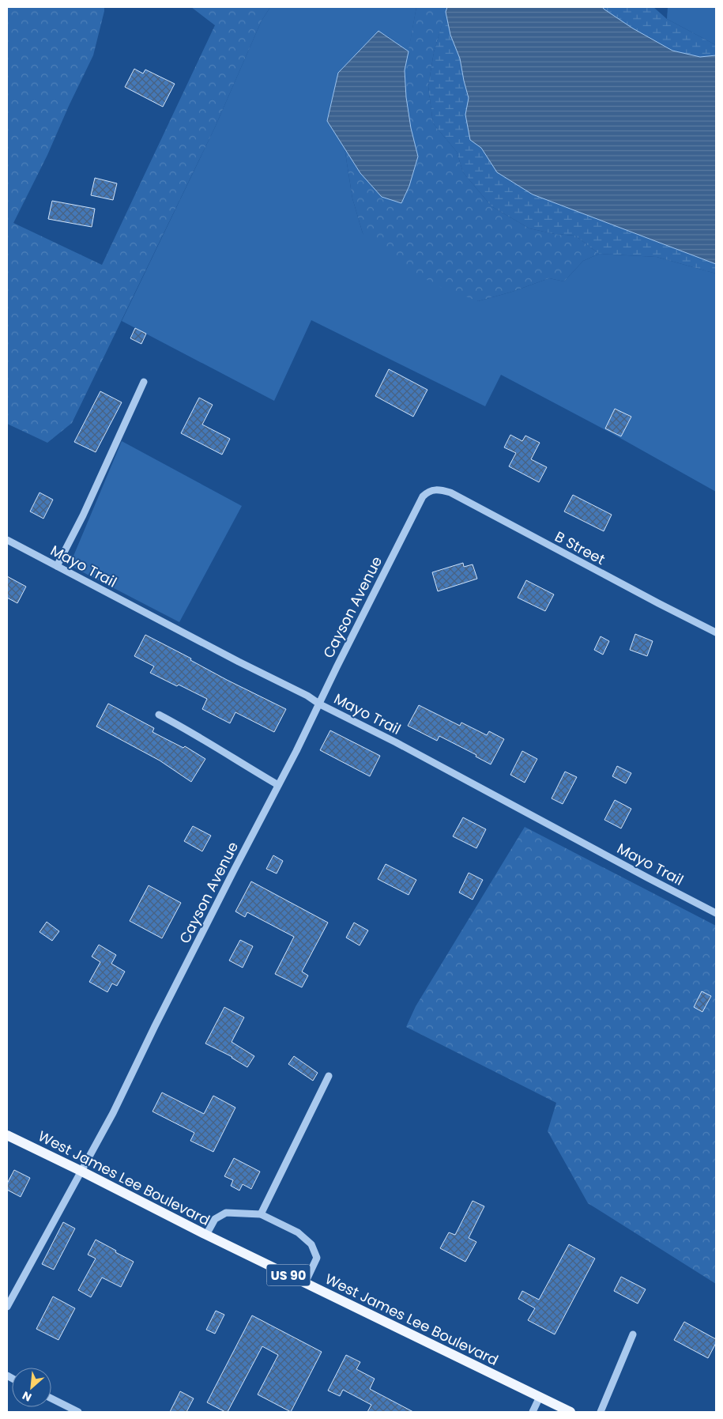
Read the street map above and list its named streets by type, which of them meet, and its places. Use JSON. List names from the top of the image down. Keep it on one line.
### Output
{"streets":{"main road":["West James Lee Boulevard","US 90"],"street":["B Street","Mayo Trail","Cayson Avenue"]},"crossings":[["B Street","Cayson Avenue"],["Mayo Trail","Cayson Avenue"],["Cayson Avenue","West James Lee Boulevard"]],"north":"bottom left"}
